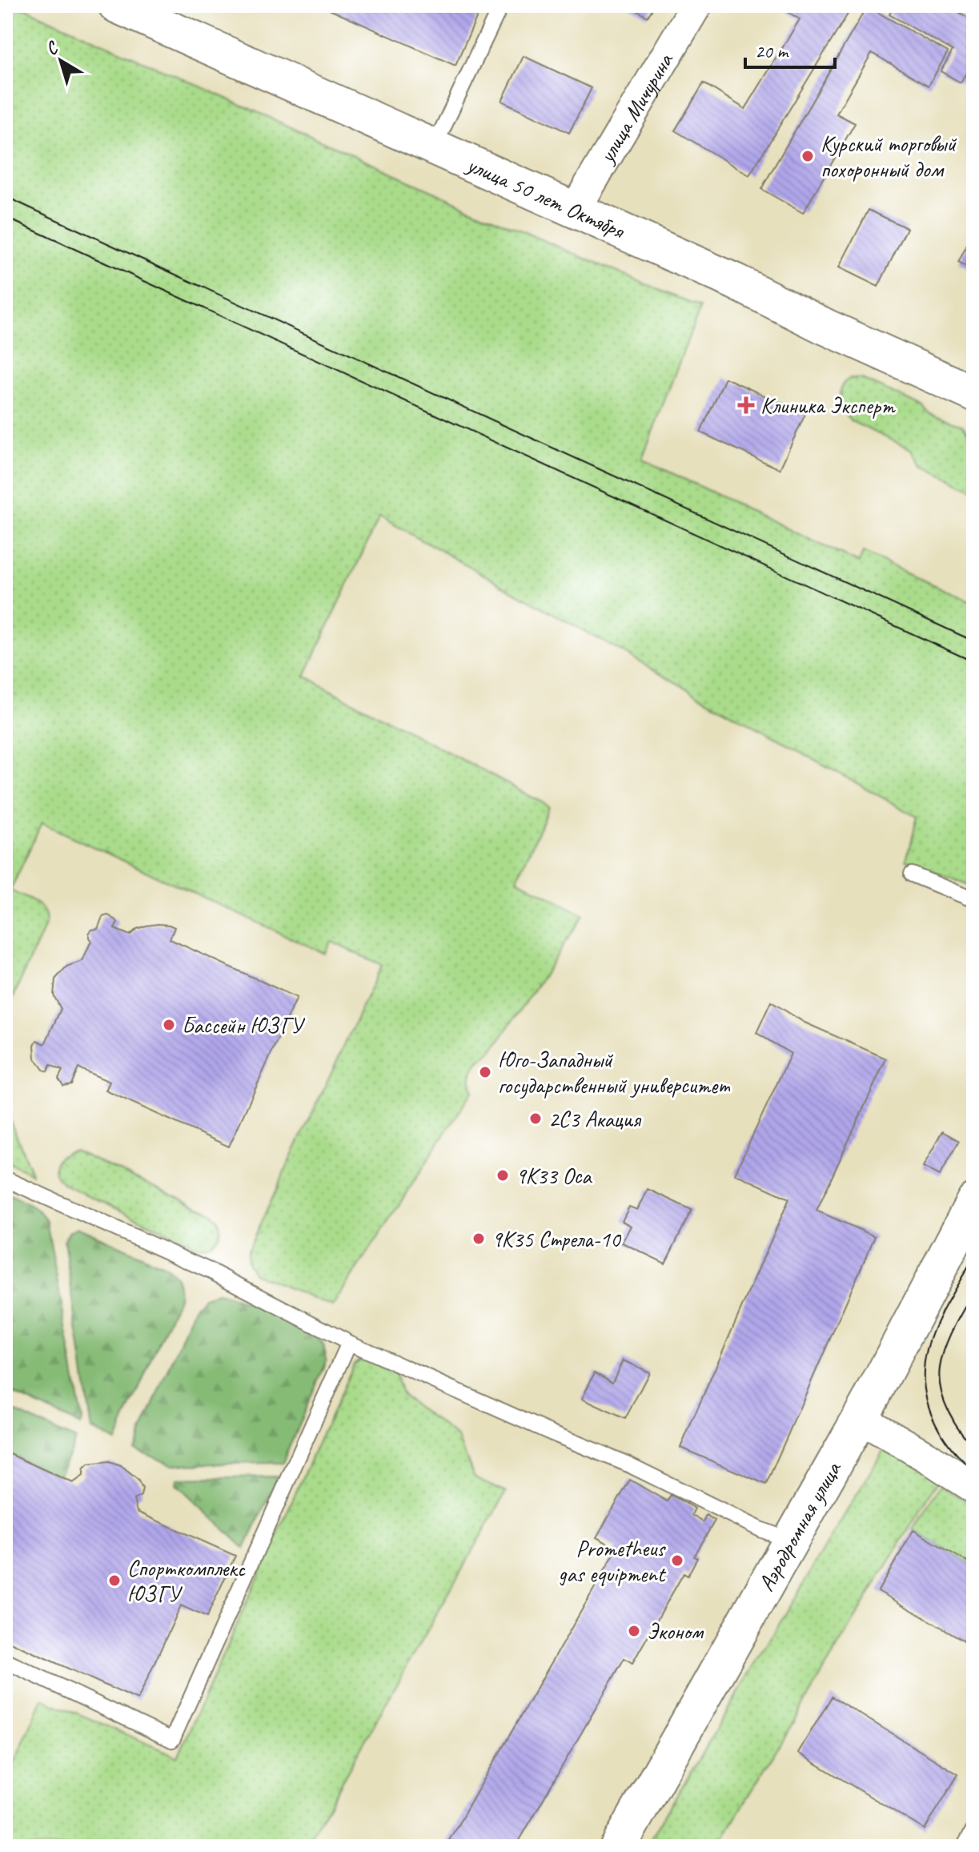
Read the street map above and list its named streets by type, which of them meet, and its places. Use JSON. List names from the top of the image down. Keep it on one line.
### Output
{"streets":{"main road":["улица 50 лет Октября","Аэродромная улица"],"street":["улица Мичурина"]},"crossings":[["улица Мичурина","улица 50 лет Октября"]],"places":{"other":["Курский торговый похоронный дом","Бассейн ЮЗГУ","Юго-Западный государственный университет","2С3 Акация","9К33 Оса","9К35 Стрела-10","Prometheus gas equipment","Спорткомплекс ЮЗГУ","Эконом"],"health":["Клиника Эксперт"]},"scale_bar":"20 m","north":"top left"}
